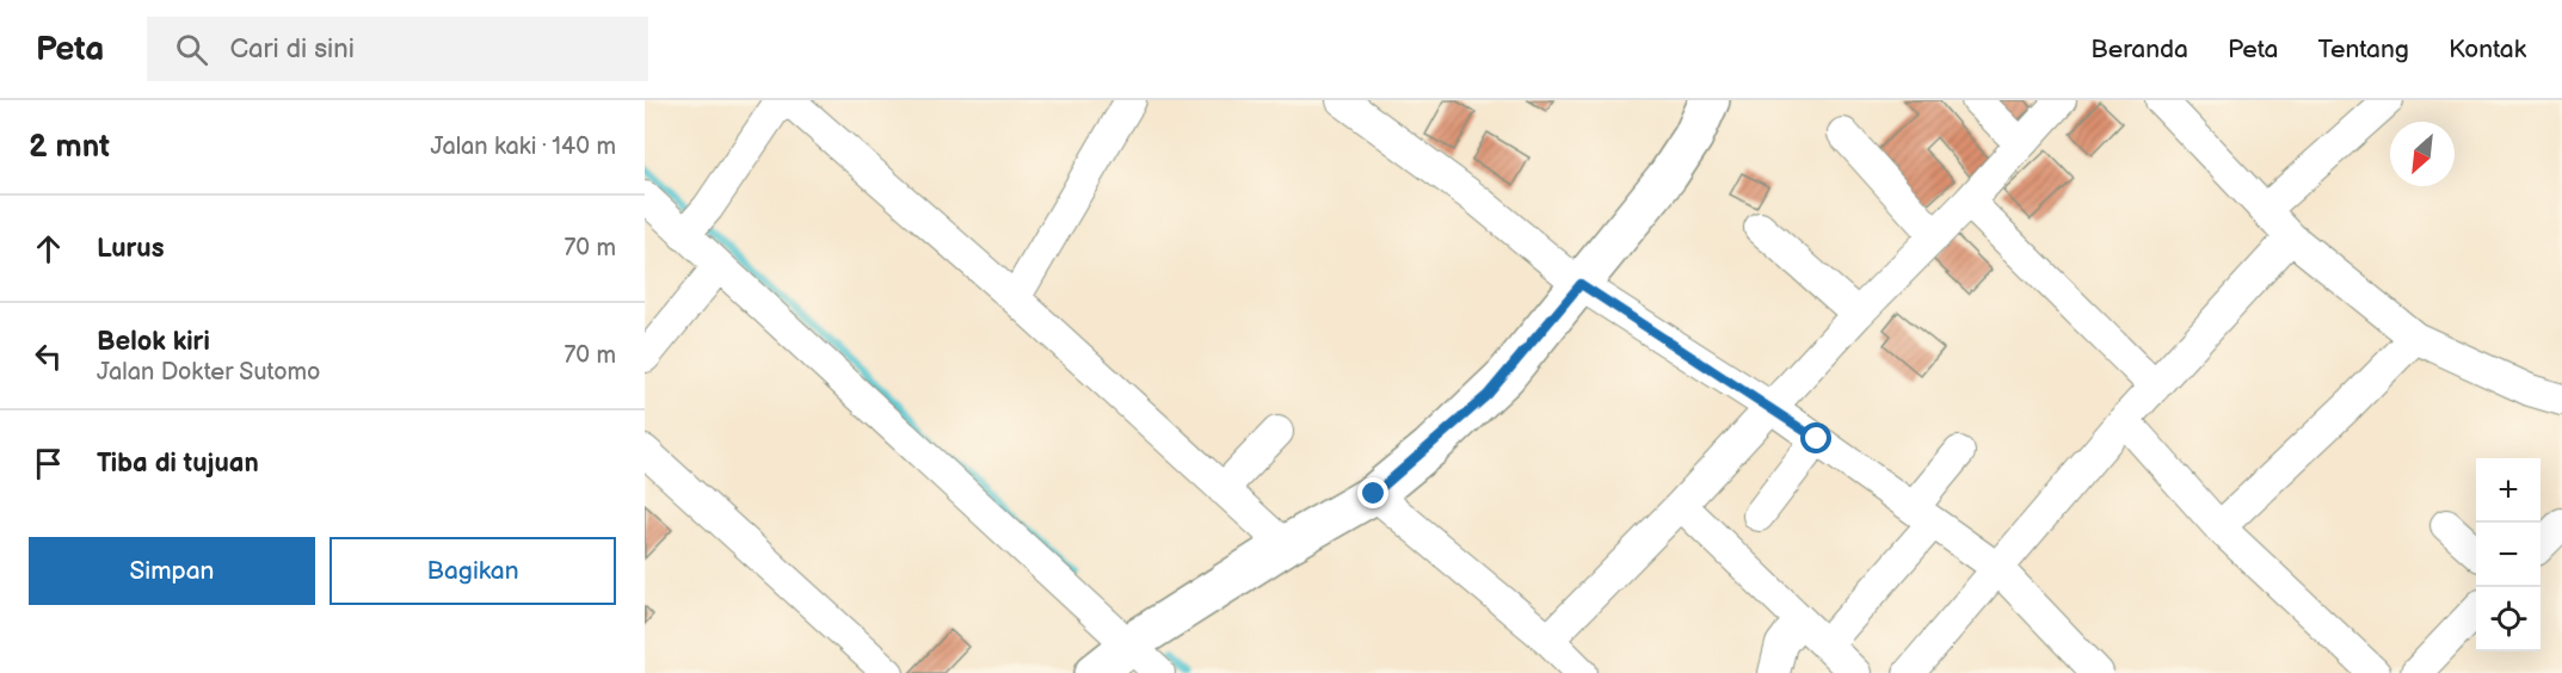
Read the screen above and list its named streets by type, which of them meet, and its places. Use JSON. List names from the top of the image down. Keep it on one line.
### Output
{"north":"bottom left","page":{"header":"Peta","search":"Cari di sini","nav":["Beranda","Peta","Tentang","Kontak"],"heading":["2 mnt","Jalan kaki · 140 m"],"list":[["Lurus","70 m"],["Belok kiri","Jalan Dokter Sutomo","70 m"],"Tiba di tujuan"],"map_buttons":["+","−"],"buttons":["Simpan","Bagikan"]}}
